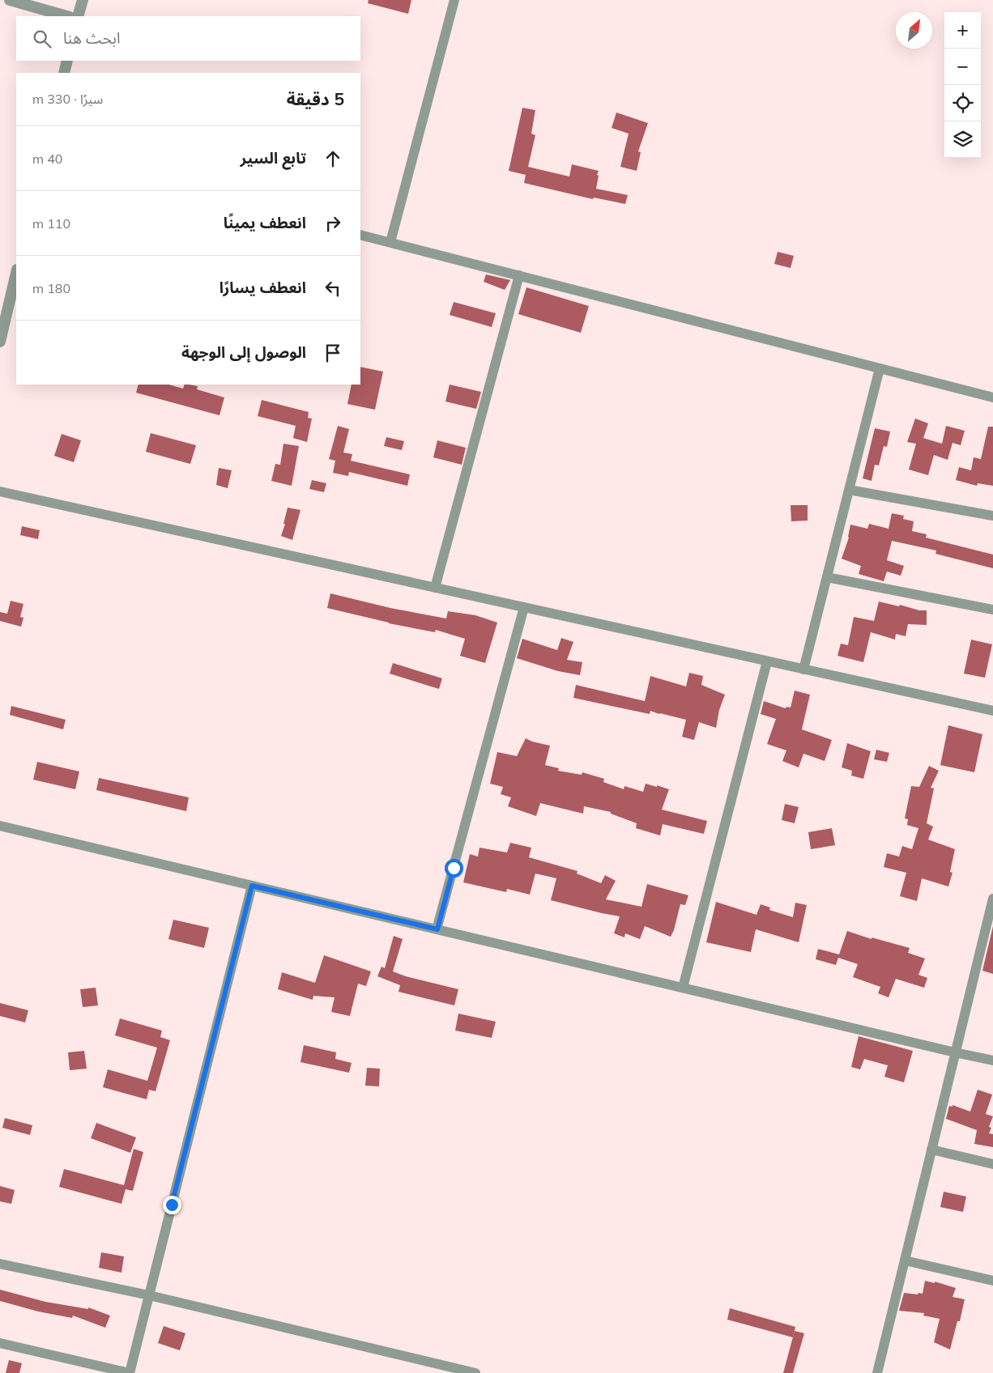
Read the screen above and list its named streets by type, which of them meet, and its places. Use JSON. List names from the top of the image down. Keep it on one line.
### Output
{"north":"top right","page":{"map_buttons":["+","−"],"search":"ابحث هنا","heading":["5 دقيقة","سيرًا · 330 m"],"list":[["تابع السير","40 m"],["انعطف يمينًا","110 m"],["انعطف يسارًا","180 m"],"الوصول إلى الوجهة"]}}
